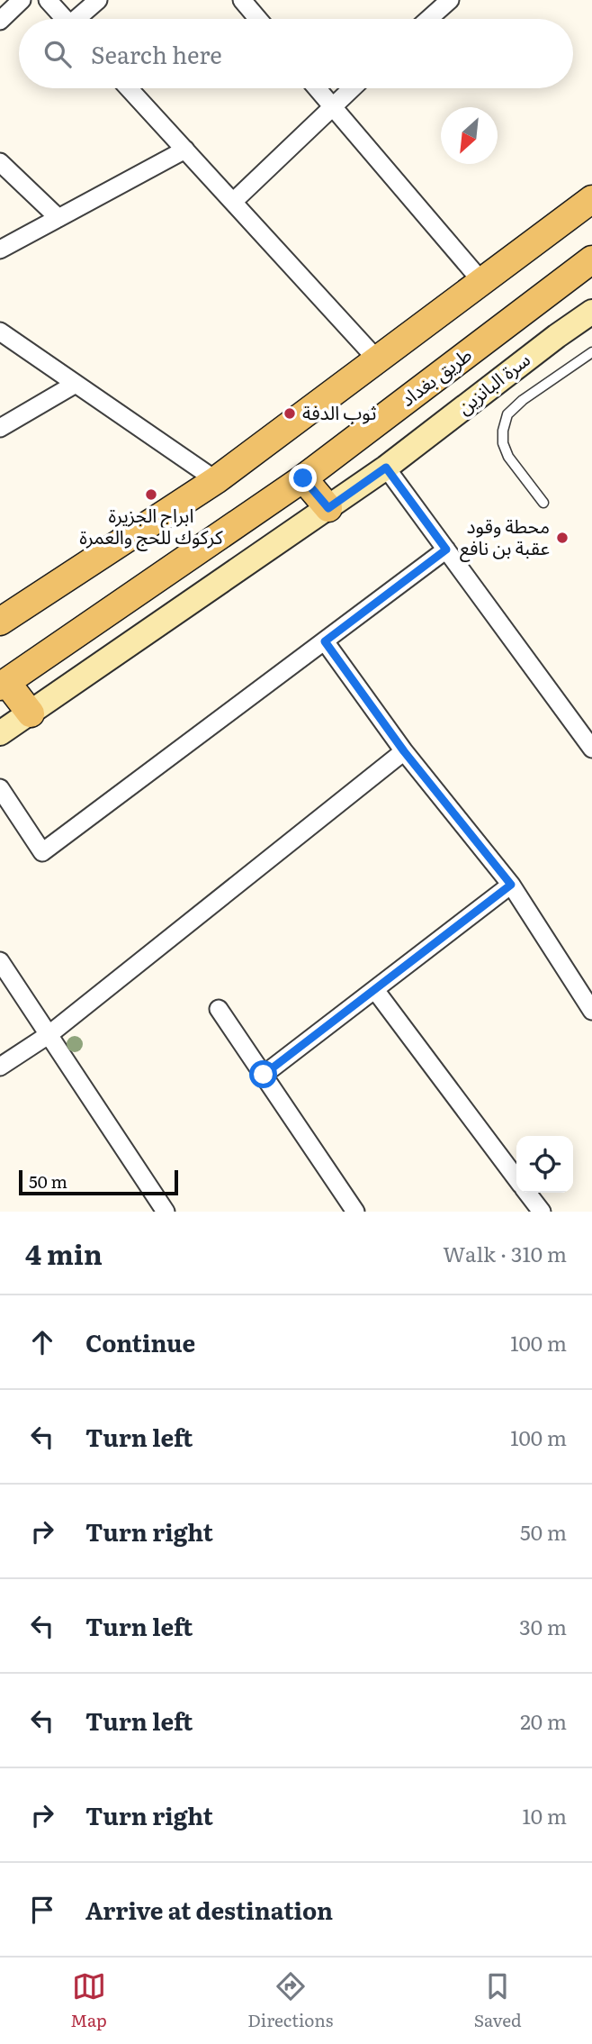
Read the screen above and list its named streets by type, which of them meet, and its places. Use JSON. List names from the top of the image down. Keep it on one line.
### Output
{"streets":{"main road":["طريق بغداد","سرة البانزين"]},"places":["ثوب الدفة","ابراج الجزيرة كركوك للحج والعمرة","محطة وقود عقبة بن نافع"],"scale_bar":"50 m","north":"bottom left","page":{"search":"Search here","scale":"50 m","heading":["4 min","Walk · 310 m"],"list":[["Continue","100 m"],["Turn left","100 m"],["Turn right","50 m"],["Turn left","30 m"],["Turn left","20 m"],["Turn right","10 m"],"Arrive at destination"],"nav":["Map","Directions","Saved"]}}
